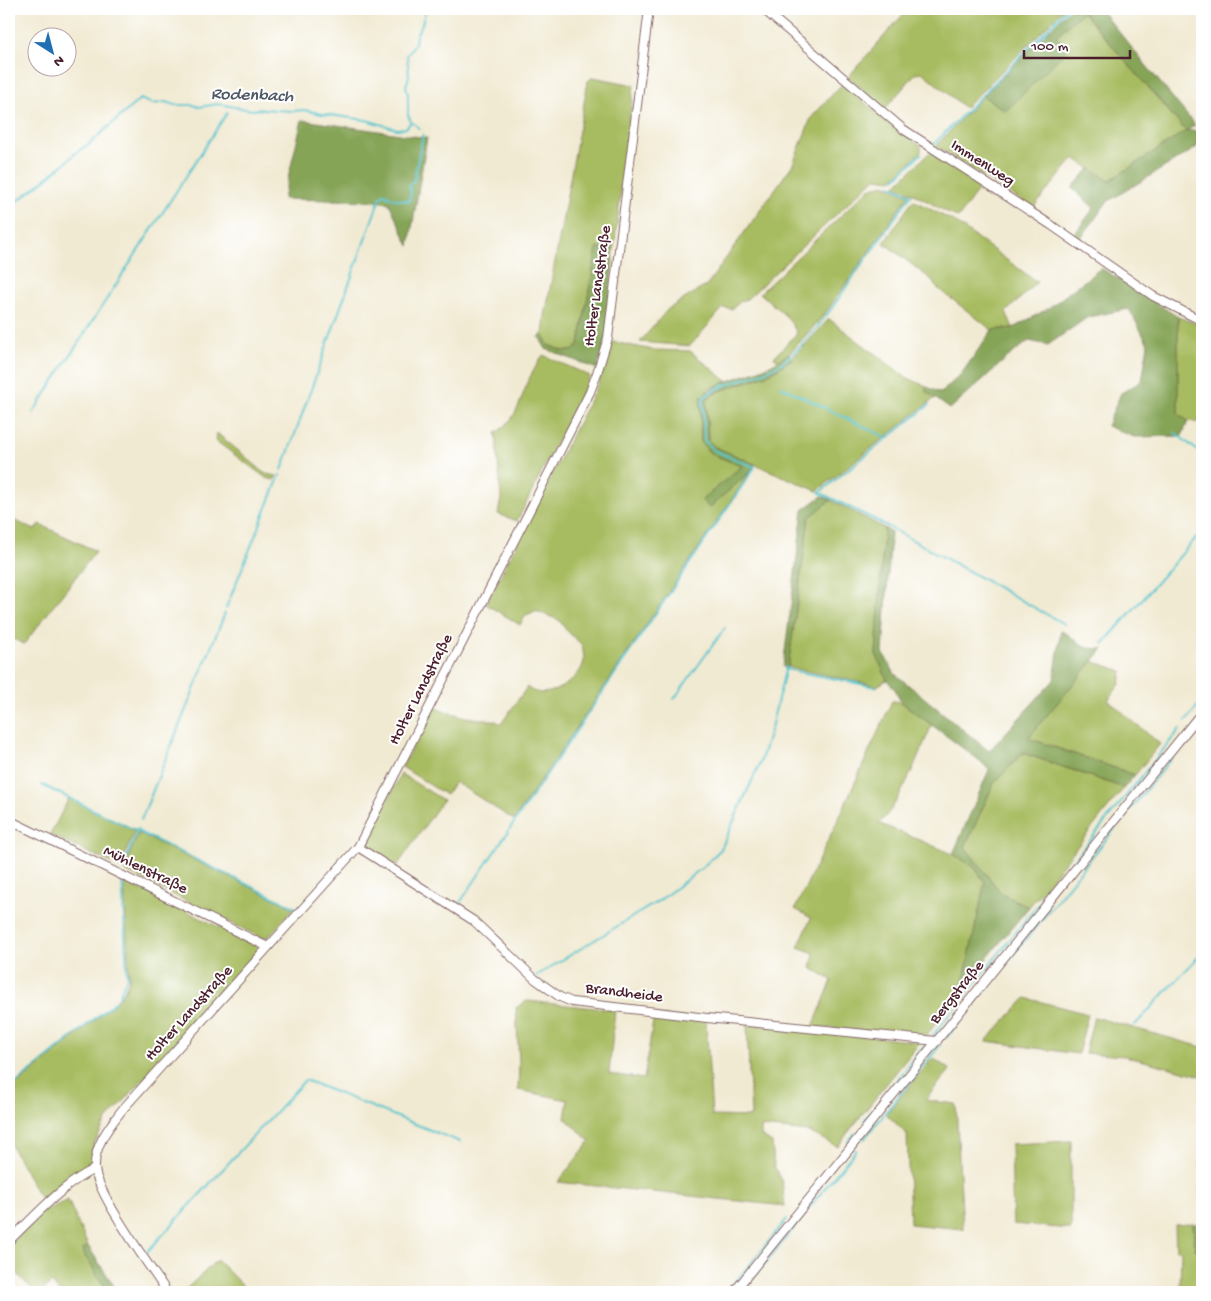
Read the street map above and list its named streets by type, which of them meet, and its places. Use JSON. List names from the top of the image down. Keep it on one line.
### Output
{"streets":{"street":["Immenweg","Holter Landstraße","Mühlenstraße","Bergstraße","Brandheide"]},"crossings":[["Holter Landstraße","Mühlenstraße"],["Holter Landstraße","Brandheide"],["Bergstraße","Brandheide"]],"water":["Rodenbach"],"scale_bar":"100 m","north":"bottom right"}
